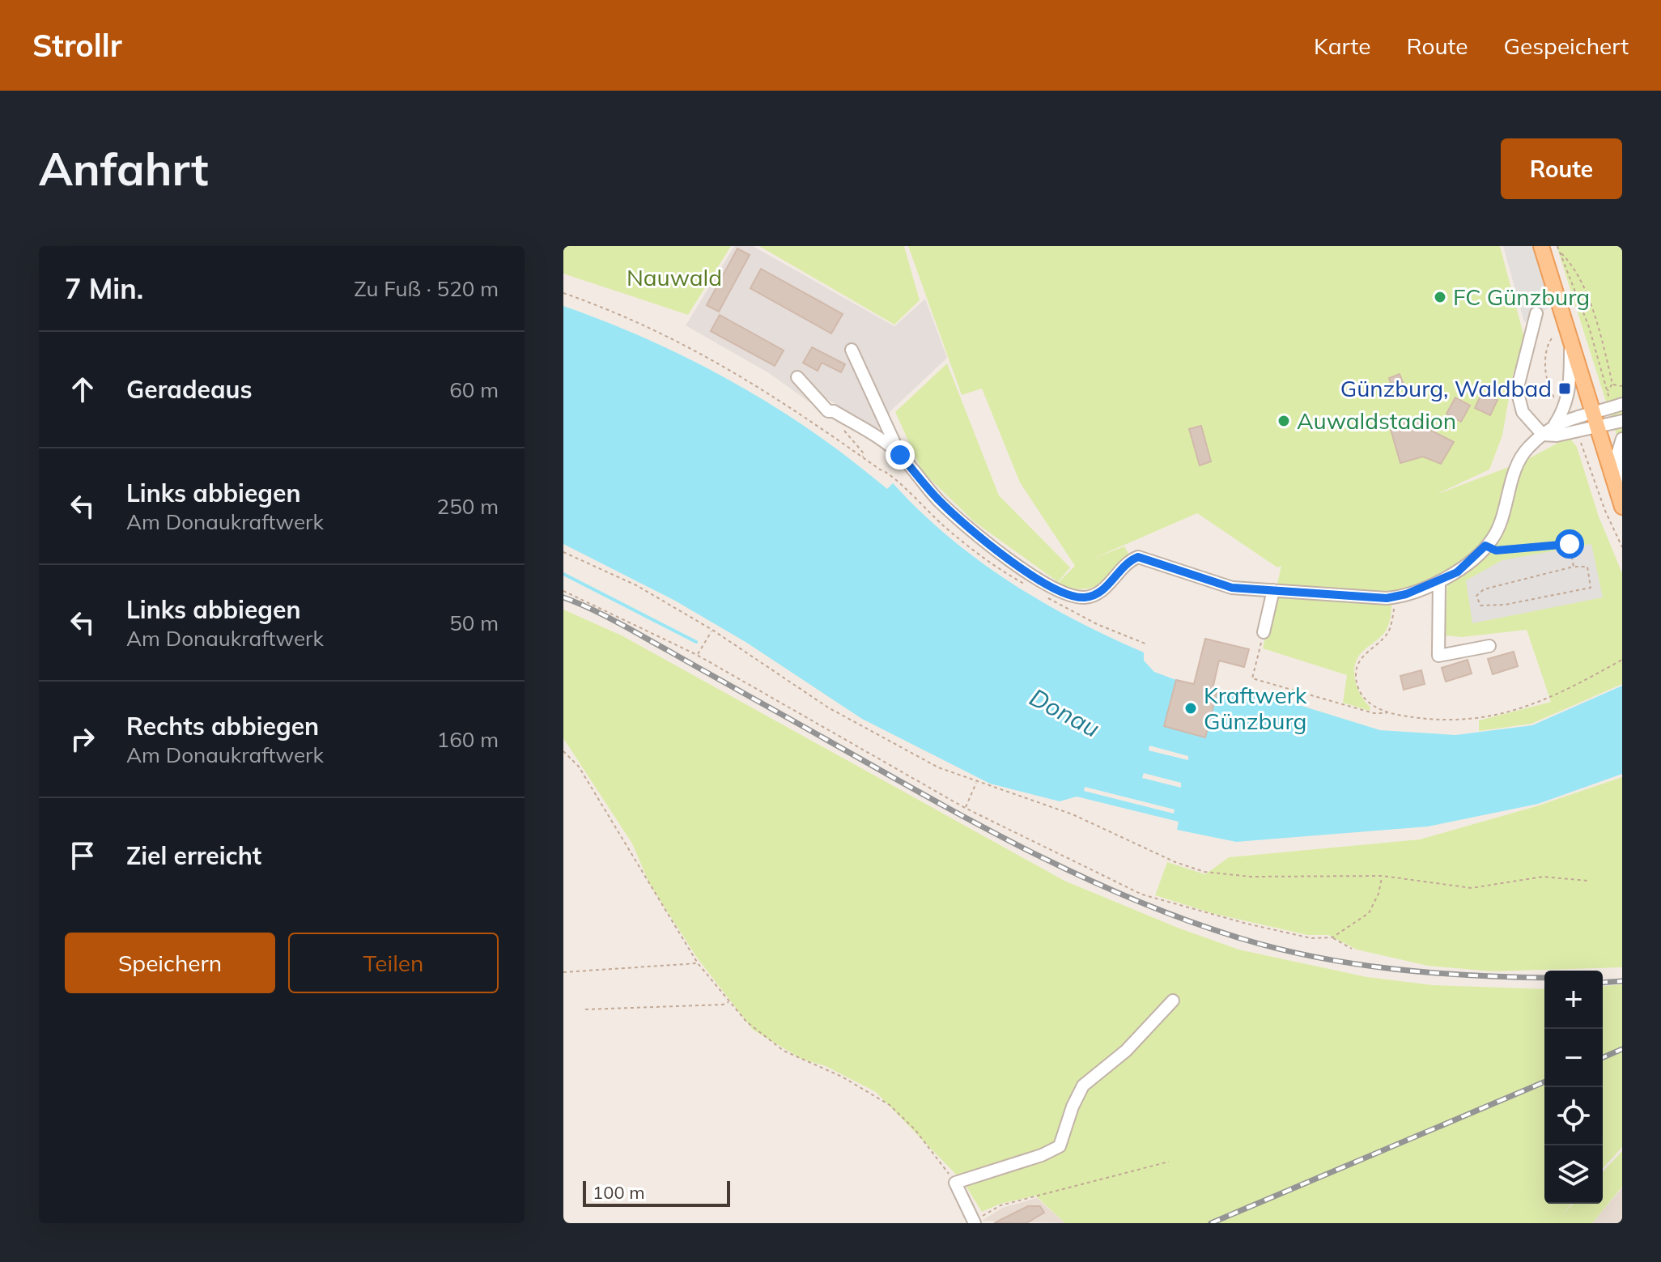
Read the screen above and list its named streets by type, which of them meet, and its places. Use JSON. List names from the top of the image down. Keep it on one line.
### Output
{"water":["Donau"],"parks":["Nauwald"],"places":{"other":["FC Günzburg","Auwaldstadion","Kraftwerk Günzburg"],"transit":["Günzburg, Waldbad"]},"scale_bar":"100 m","page":{"header":"Strollr","nav":["Karte","Route","Gespeichert"],"buttons":["Route",["Speichern","Teilen"]],"title":"Anfahrt","heading":["7 Min.","Zu Fuß · 520 m"],"list":[["Geradeaus","60 m"],["Links abbiegen","Am Donaukraftwerk","250 m"],["Links abbiegen","Am Donaukraftwerk","50 m"],["Rechts abbiegen","Am Donaukraftwerk","160 m"],"Ziel erreicht"],"map_buttons":["+","−"],"scale":"100 m"}}
